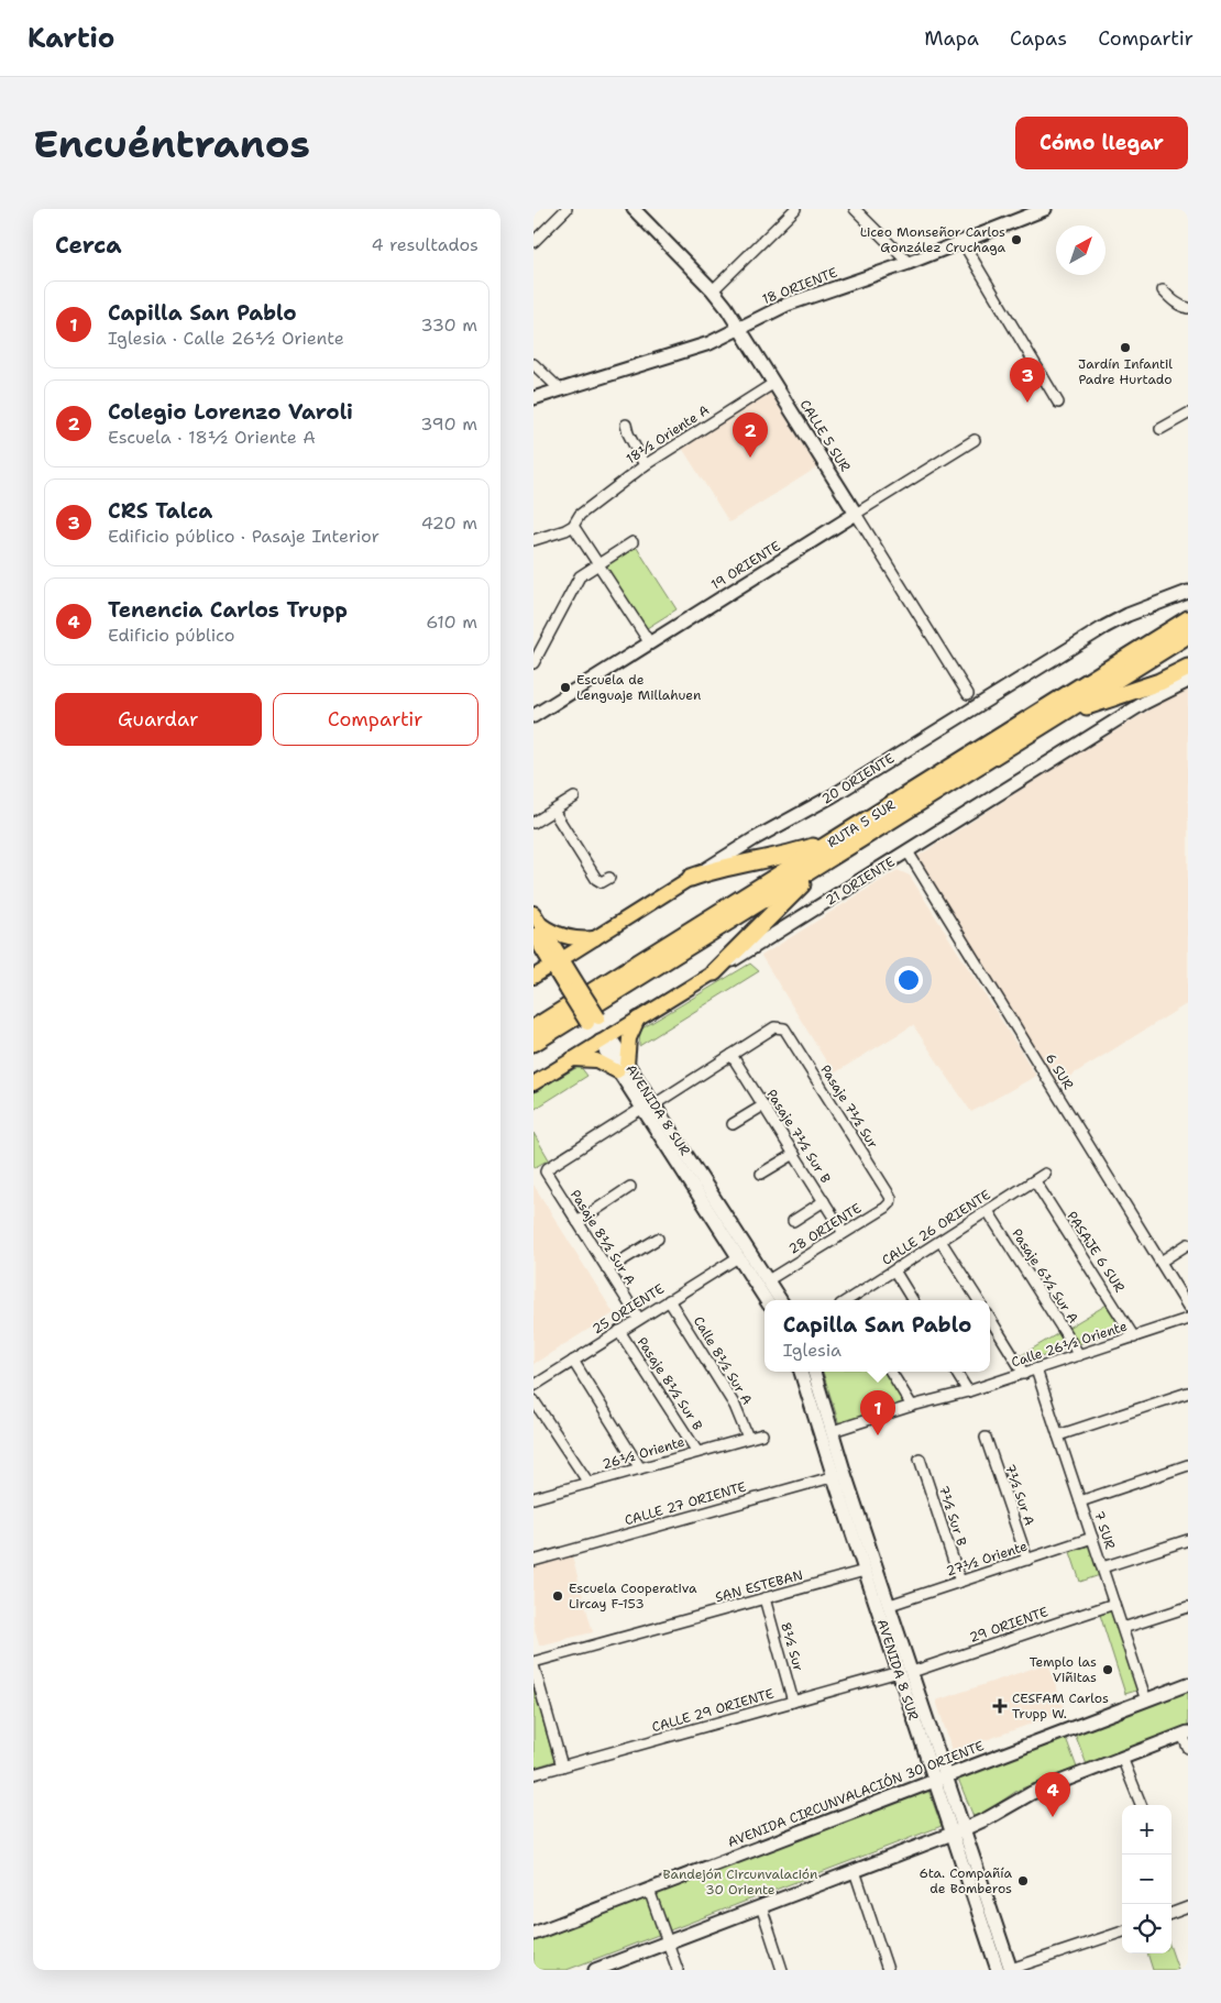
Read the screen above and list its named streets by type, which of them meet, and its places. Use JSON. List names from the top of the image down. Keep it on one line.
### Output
{"streets":{"highway":["RUTA 5 SUR"],"main road":["18 ORIENTE","CALLE 5 SUR","19 ORIENTE","20 ORIENTE","21 ORIENTE","AVENIDA 8 SUR","AVENIDA CIRCUNVALACIÓN 30 ORIENTE"],"street":["18½ Oriente A","6 SUR","Pasaje 7½ Sur","Pasaje 7½ Sur B","CALLE 26 ORIENTE","28 ORIENTE","Pasaje 8½ Sur A","PASAJE 6 SUR","Pasaje 6½ Sur A","25 ORIENTE","Calle 26½ Oriente","Calle 8½ Sur A","Pasaje 8½ Sur B","26½ Oriente","7½ Sur A","CALLE 27 ORIENTE","7½ Sur B","7 SUR","27½ Oriente","SAN ESTEBAN","29 ORIENTE","8½ Sur","CALLE 29 ORIENTE"]},"crossings":[["18 ORIENTE","CALLE 5 SUR"],["18½ Oriente A","CALLE 5 SUR"],["CALLE 5 SUR","19 ORIENTE"],["20 ORIENTE","AVENIDA 8 SUR"],["21 ORIENTE","6 SUR"],["21 ORIENTE","AVENIDA 8 SUR"],["Pasaje 7½ Sur","Pasaje 7½ Sur B"],["Pasaje 7½ Sur","28 ORIENTE"],["AVENIDA 8 SUR","28 ORIENTE"],["AVENIDA 8 SUR","Pasaje 8½ Sur A"],["AVENIDA 8 SUR","25 ORIENTE"],["AVENIDA 8 SUR","Calle 26½ Oriente"],["AVENIDA 8 SUR","CALLE 27 ORIENTE"],["AVENIDA 8 SUR","27½ Oriente"],["AVENIDA 8 SUR","SAN ESTEBAN"],["AVENIDA 8 SUR","29 ORIENTE"],["AVENIDA 8 SUR","CALLE 29 ORIENTE"],["AVENIDA 8 SUR","AVENIDA CIRCUNVALACIÓN 30 ORIENTE"],["Pasaje 7½ Sur B","28 ORIENTE"],["CALLE 26 ORIENTE","PASAJE 6 SUR"],["CALLE 26 ORIENTE","Pasaje 6½ Sur A"],["Pasaje 8½ Sur A","25 ORIENTE"],["PASAJE 6 SUR","Calle 26½ Oriente"],["Pasaje 6½ Sur A","Calle 26½ Oriente"],["25 ORIENTE","Calle 8½ Sur A"],["25 ORIENTE","Pasaje 8½ Sur B"],["Calle 26½ Oriente","7 SUR"],["Calle 8½ Sur A","26½ Oriente"],["Pasaje 8½ Sur B","26½ Oriente"],["7½ Sur A","27½ Oriente"],["7½ Sur B","27½ Oriente"],["7 SUR","27½ Oriente"],["7 SUR","29 ORIENTE"],["7 SUR","AVENIDA CIRCUNVALACIÓN 30 ORIENTE"],["SAN ESTEBAN","8½ Sur"],["29 ORIENTE","CALLE 29 ORIENTE"],["8½ Sur","CALLE 29 ORIENTE"]],"parks":["Bandejón Circunvalación 30 Oriente"],"places":{"other":["Liceo Monseñor Carlos González Cruchaga","Jardín Infantil Padre Hurtado","Escuela de Lenguaje Millahuen","Escuela Cooperativa Lircay F-153","Templo las Viñitas","6ta. Compañía de Bomberos"],"health":["CESFAM Carlos Trupp W."]},"north":"top right","page":{"header":"Kartio","nav":["Mapa","Capas","Compartir"],"buttons":["Cómo llegar",["Guardar","Compartir"]],"title":"Encuéntranos","heading":["Cerca","4 resultados"],"list":[{"mark":"1","name":"Capilla San Pablo","note":"Iglesia · Calle 26½ Oriente","value":"330 m"},{"mark":"2","name":"Colegio Lorenzo Varoli","note":"Escuela · 18½ Oriente A","value":"390 m"},{"mark":"3","name":"CRS Talca","note":"Edificio público · Pasaje Interior","value":"420 m"},{"mark":"4","name":"Tenencia Carlos Trupp","note":"Edificio público","value":"610 m"}],"pins":["3","2","1","4"],"popup":["Capilla San Pablo","Iglesia"],"map_buttons":["+","−"]}}
